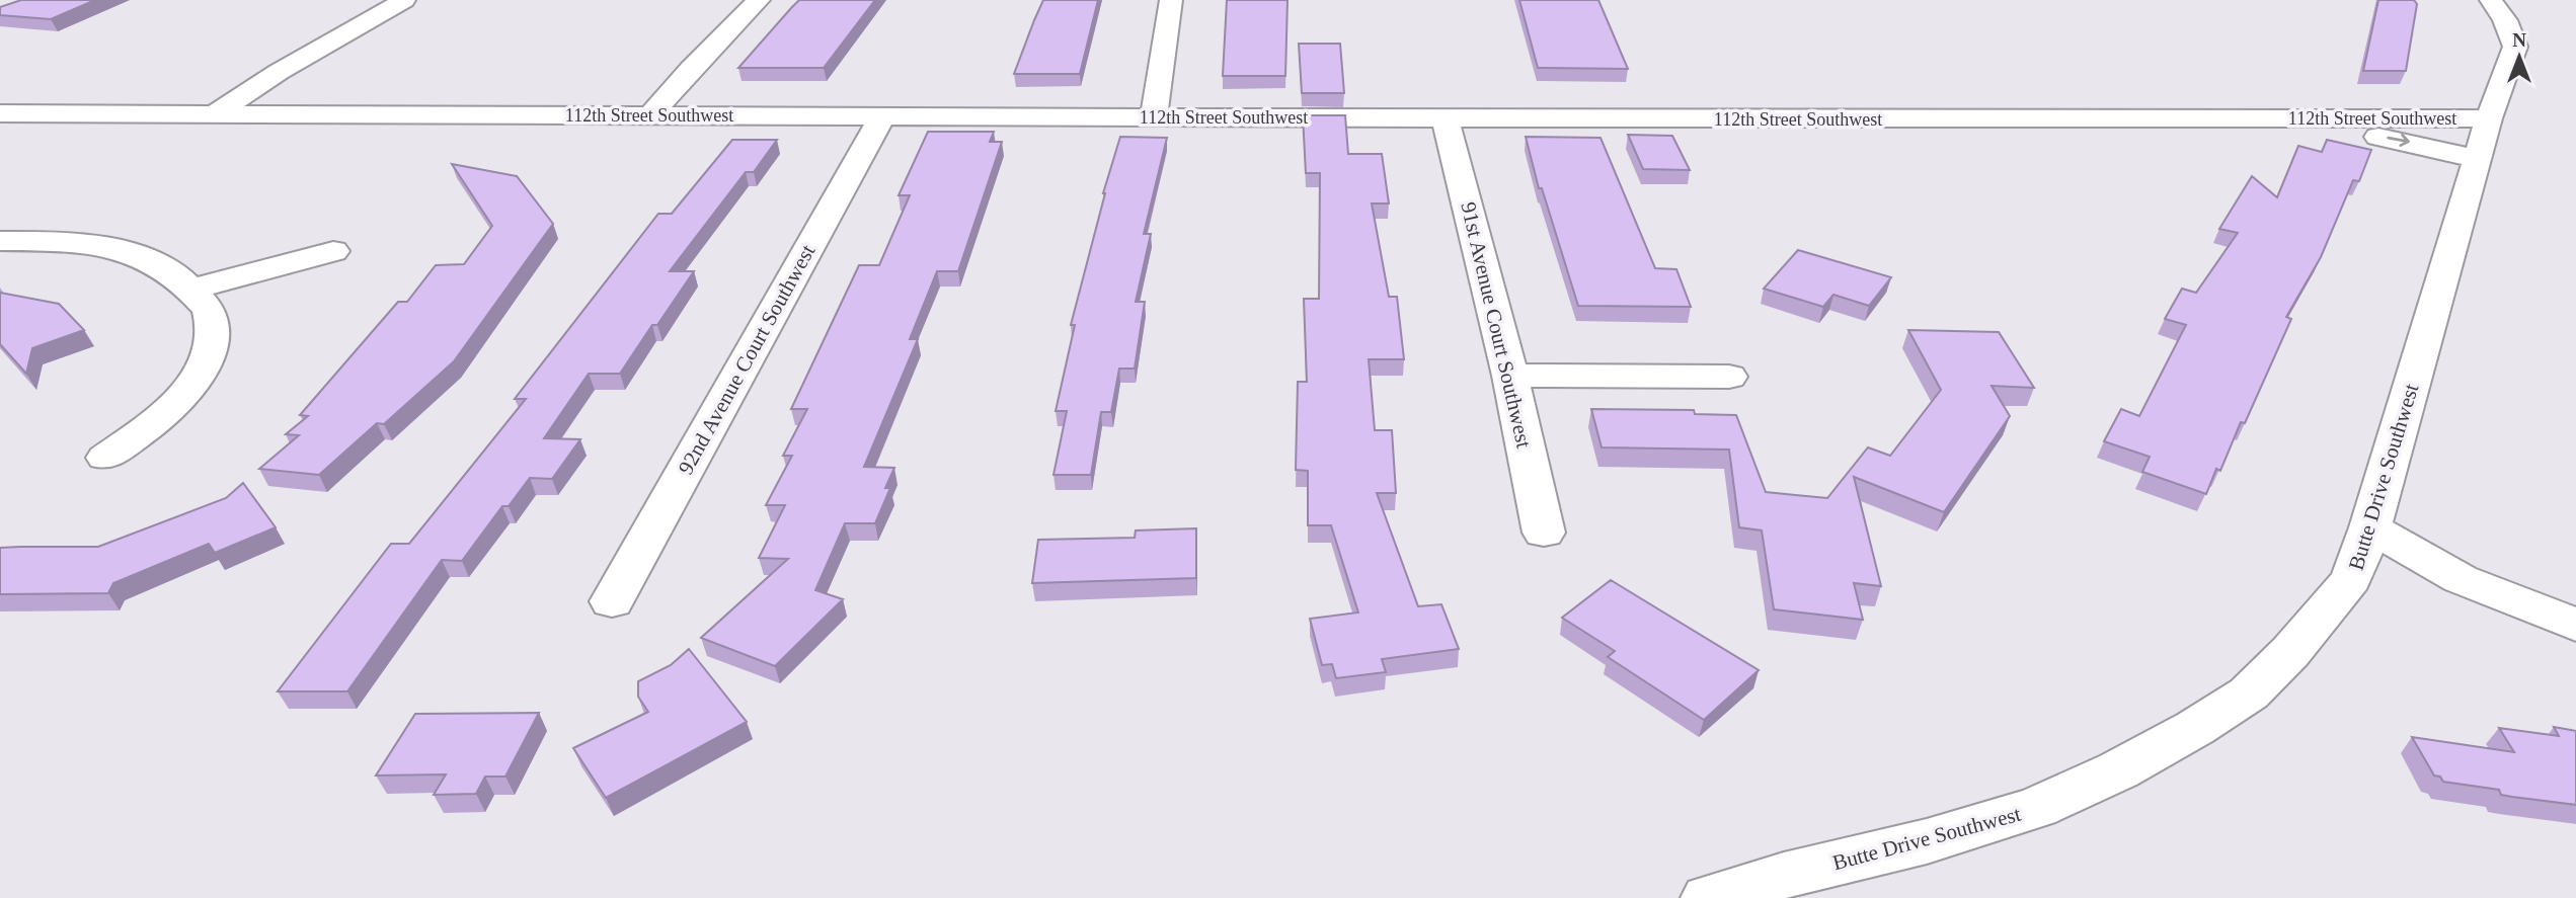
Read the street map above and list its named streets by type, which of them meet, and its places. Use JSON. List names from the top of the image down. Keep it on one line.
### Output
{"streets":{"street":["112th Street Southwest","91st Avenue Court Southwest","92nd Avenue Court Southwest","Butte Drive Southwest"]},"crossings":[["112th Street Southwest","91st Avenue Court Southwest"],["112th Street Southwest","92nd Avenue Court Southwest"],["112th Street Southwest","Butte Drive Southwest"]],"north":"top"}
